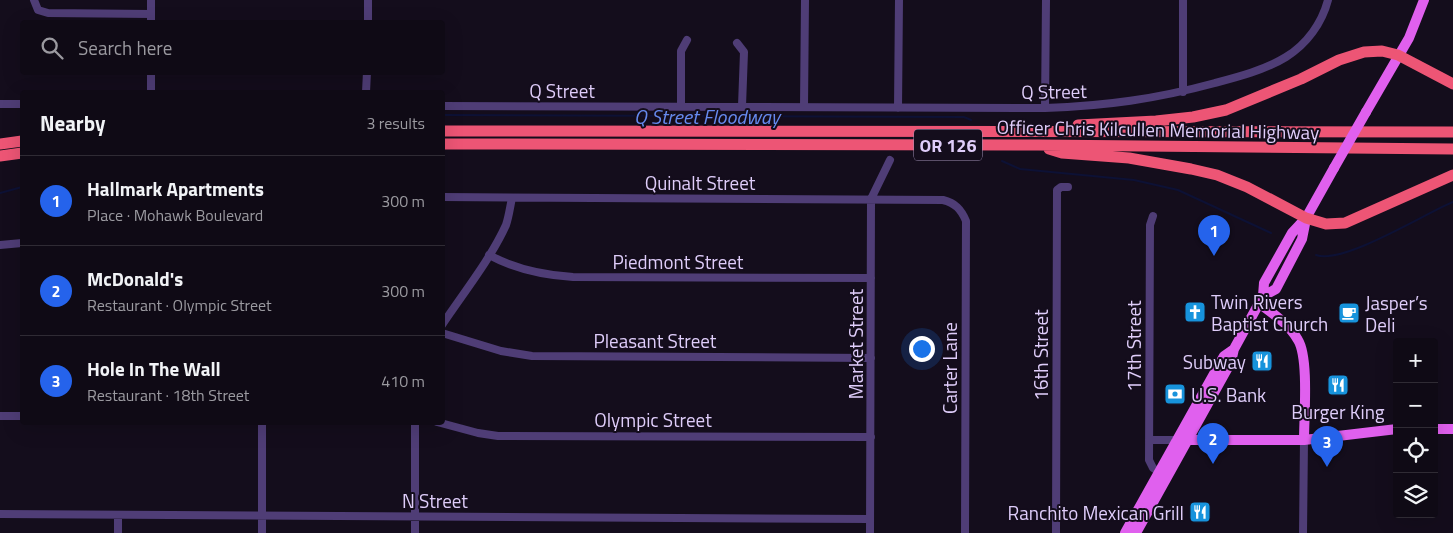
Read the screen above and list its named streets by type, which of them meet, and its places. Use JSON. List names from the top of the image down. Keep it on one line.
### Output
{"streets":{"highway":["Officer Chris Kilcullen Memorial Highway","OR 126"],"street":["Q Street","Quinalt Street","Piedmont Street","Pleasant Street","Market Street","17th Street","16th Street","Carter Lane","Olympic Street","N Street"]},"crossings":[["Quinalt Street","Market Street"],["Quinalt Street","Carter Lane"],["Piedmont Street","Market Street"],["Pleasant Street","Market Street"],["Market Street","Olympic Street"],["Market Street","N Street"]],"water":["Q Street Floodway"],"places":{"church":["Twin Rivers Baptist Church"],"cafe":["Jasper’s Deli"],"restaurant":["Subway","Burger King","Ranchito Mexican Grill"],"bank":["U.S. Bank"]},"page":{"search":"Search here","heading":["Nearby","3 results"],"list":[{"mark":"1","name":"Hallmark Apartments","note":"Place · Mohawk Boulevard","value":"300 m"},{"mark":"2","name":"McDonald's","note":"Restaurant · Olympic Street","value":"300 m"},{"mark":"3","name":"Hole In The Wall","note":"Restaurant · 18th Street","value":"410 m"}],"pins":["1","2","3"],"map_buttons":["+","−"]}}
